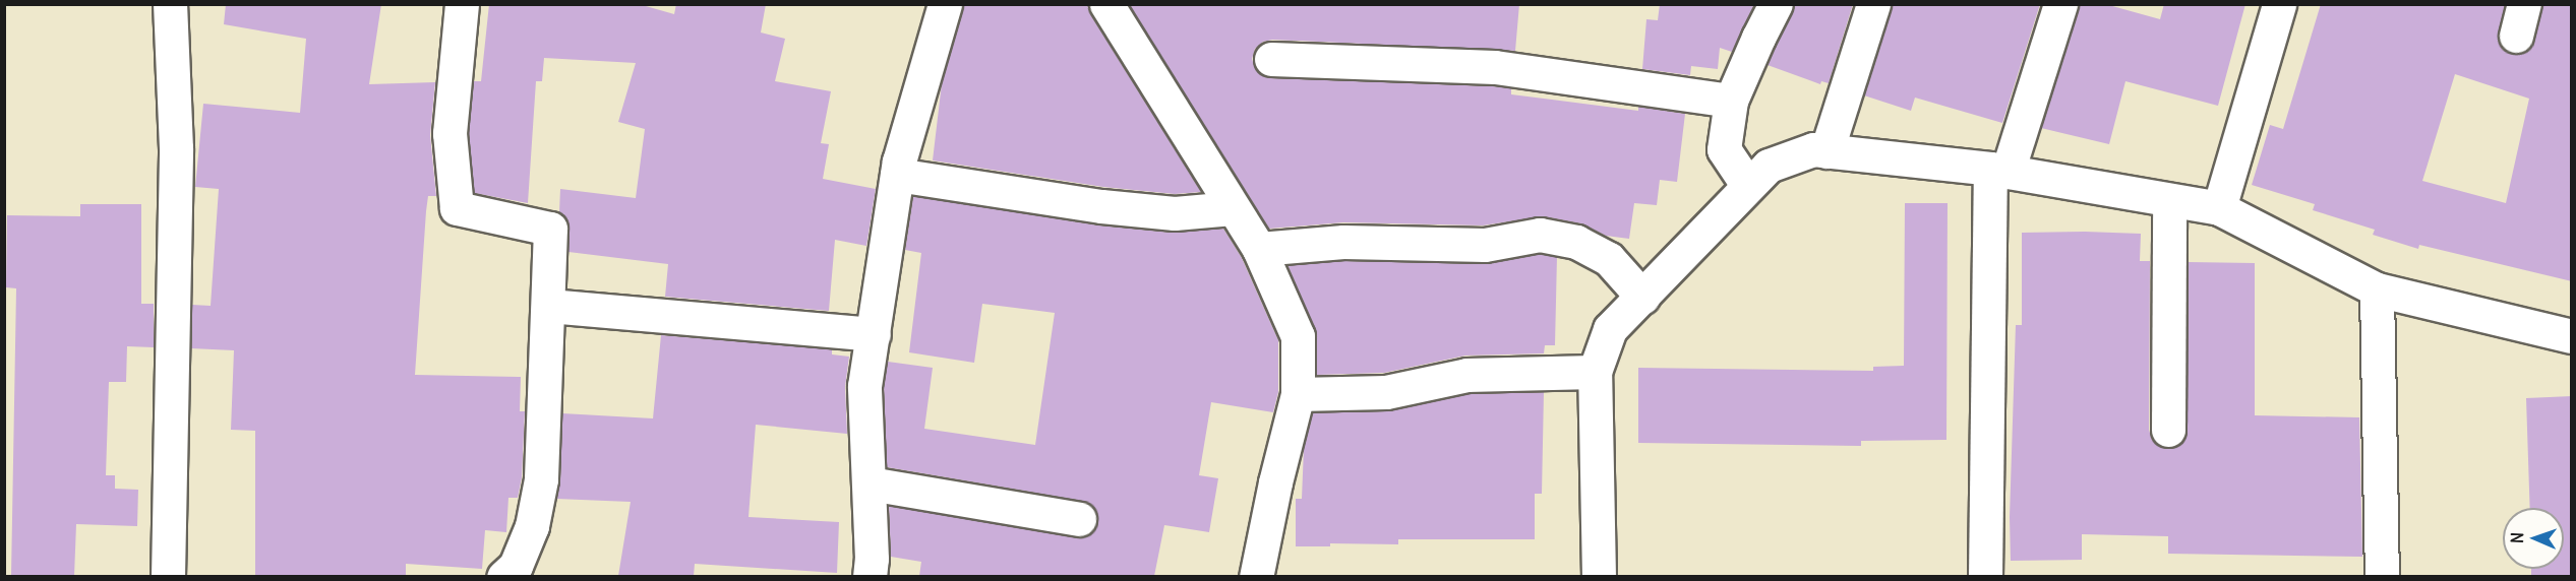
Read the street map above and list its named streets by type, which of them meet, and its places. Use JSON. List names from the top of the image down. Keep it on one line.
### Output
{"north":"left"}
